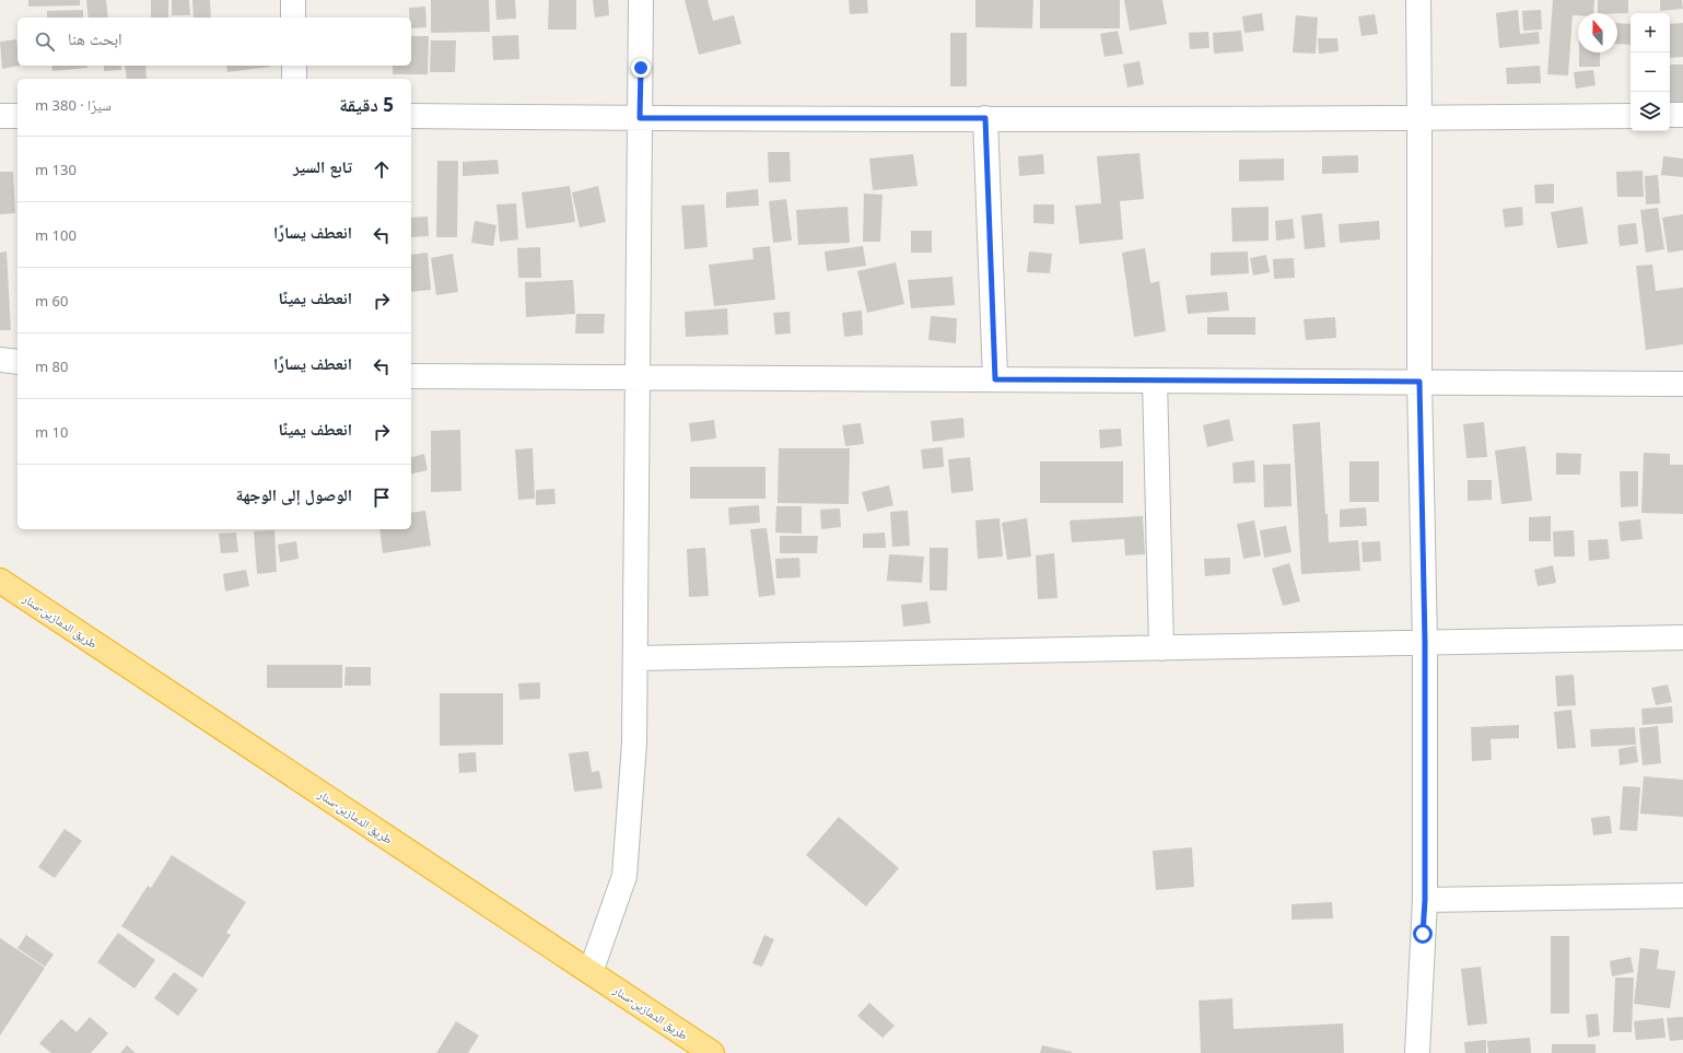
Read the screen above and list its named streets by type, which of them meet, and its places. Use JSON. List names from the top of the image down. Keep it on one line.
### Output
{"streets":{"highway":["طريق الدمازين-سنار"]},"north":"top","page":{"map_buttons":["+","−"],"search":"ابحث هنا","heading":["5 دقيقة","سيرًا · 380 m"],"list":[["تابع السير","130 m"],["انعطف يسارًا","100 m"],["انعطف يمينًا","60 m"],["انعطف يسارًا","80 m"],["انعطف يمينًا","10 m"],"الوصول إلى الوجهة"]}}
